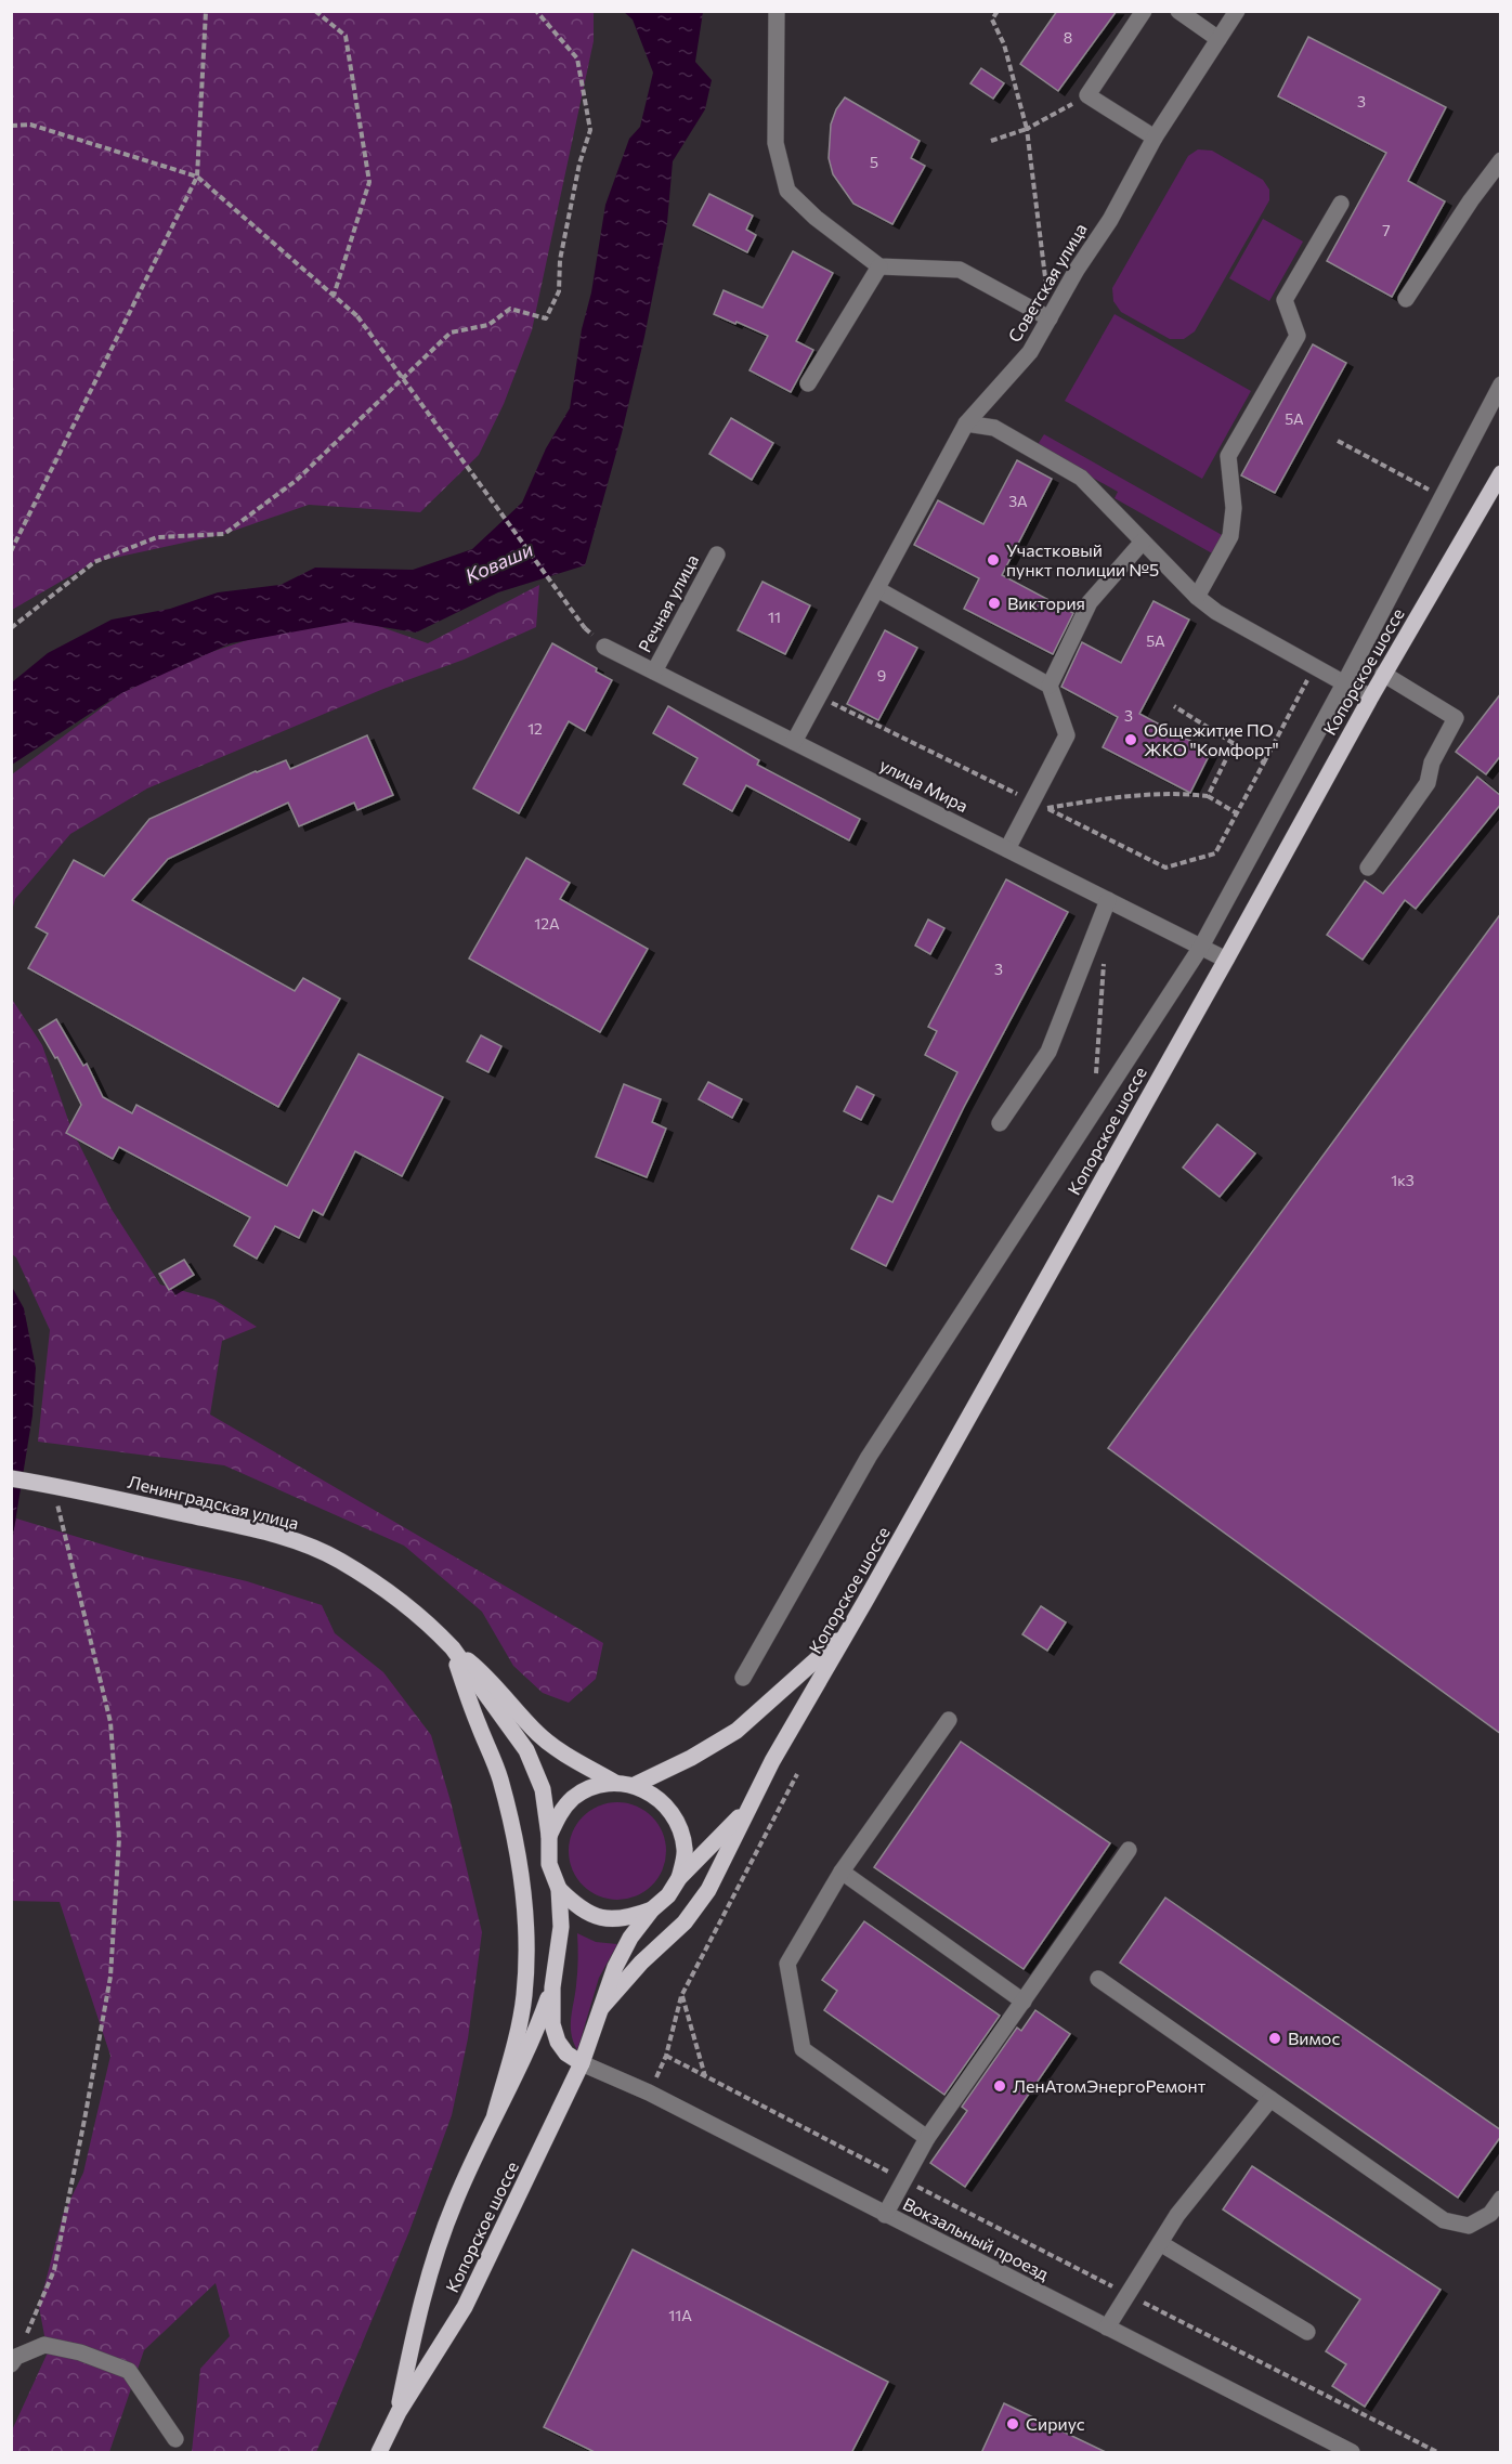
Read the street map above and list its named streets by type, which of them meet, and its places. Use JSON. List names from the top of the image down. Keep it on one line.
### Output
{"streets":{"main road":["Копорское шоссе","Ленинградская улица"],"street":["Советская улица","Речная улица","улица Мира","Вокзальный проезд"]},"crossings":[["Советская улица","улица Мира"],["Речная улица","улица Мира"],["Копорское шоссе","улица Мира"],["Копорское шоссе","Вокзальный проезд"]],"water":["Коваши"],"places":["Участковый пункт полиции №5","Виктория","Общежитие ПО ЖКО \"Комфорт\"","Вимос","ЛенАтомЭнергоРемонт","Сириус"],"house_numbers":["8","3","5","7","5А","3А","11","5А","9","3","12","12А","3","1к3","11А"]}
